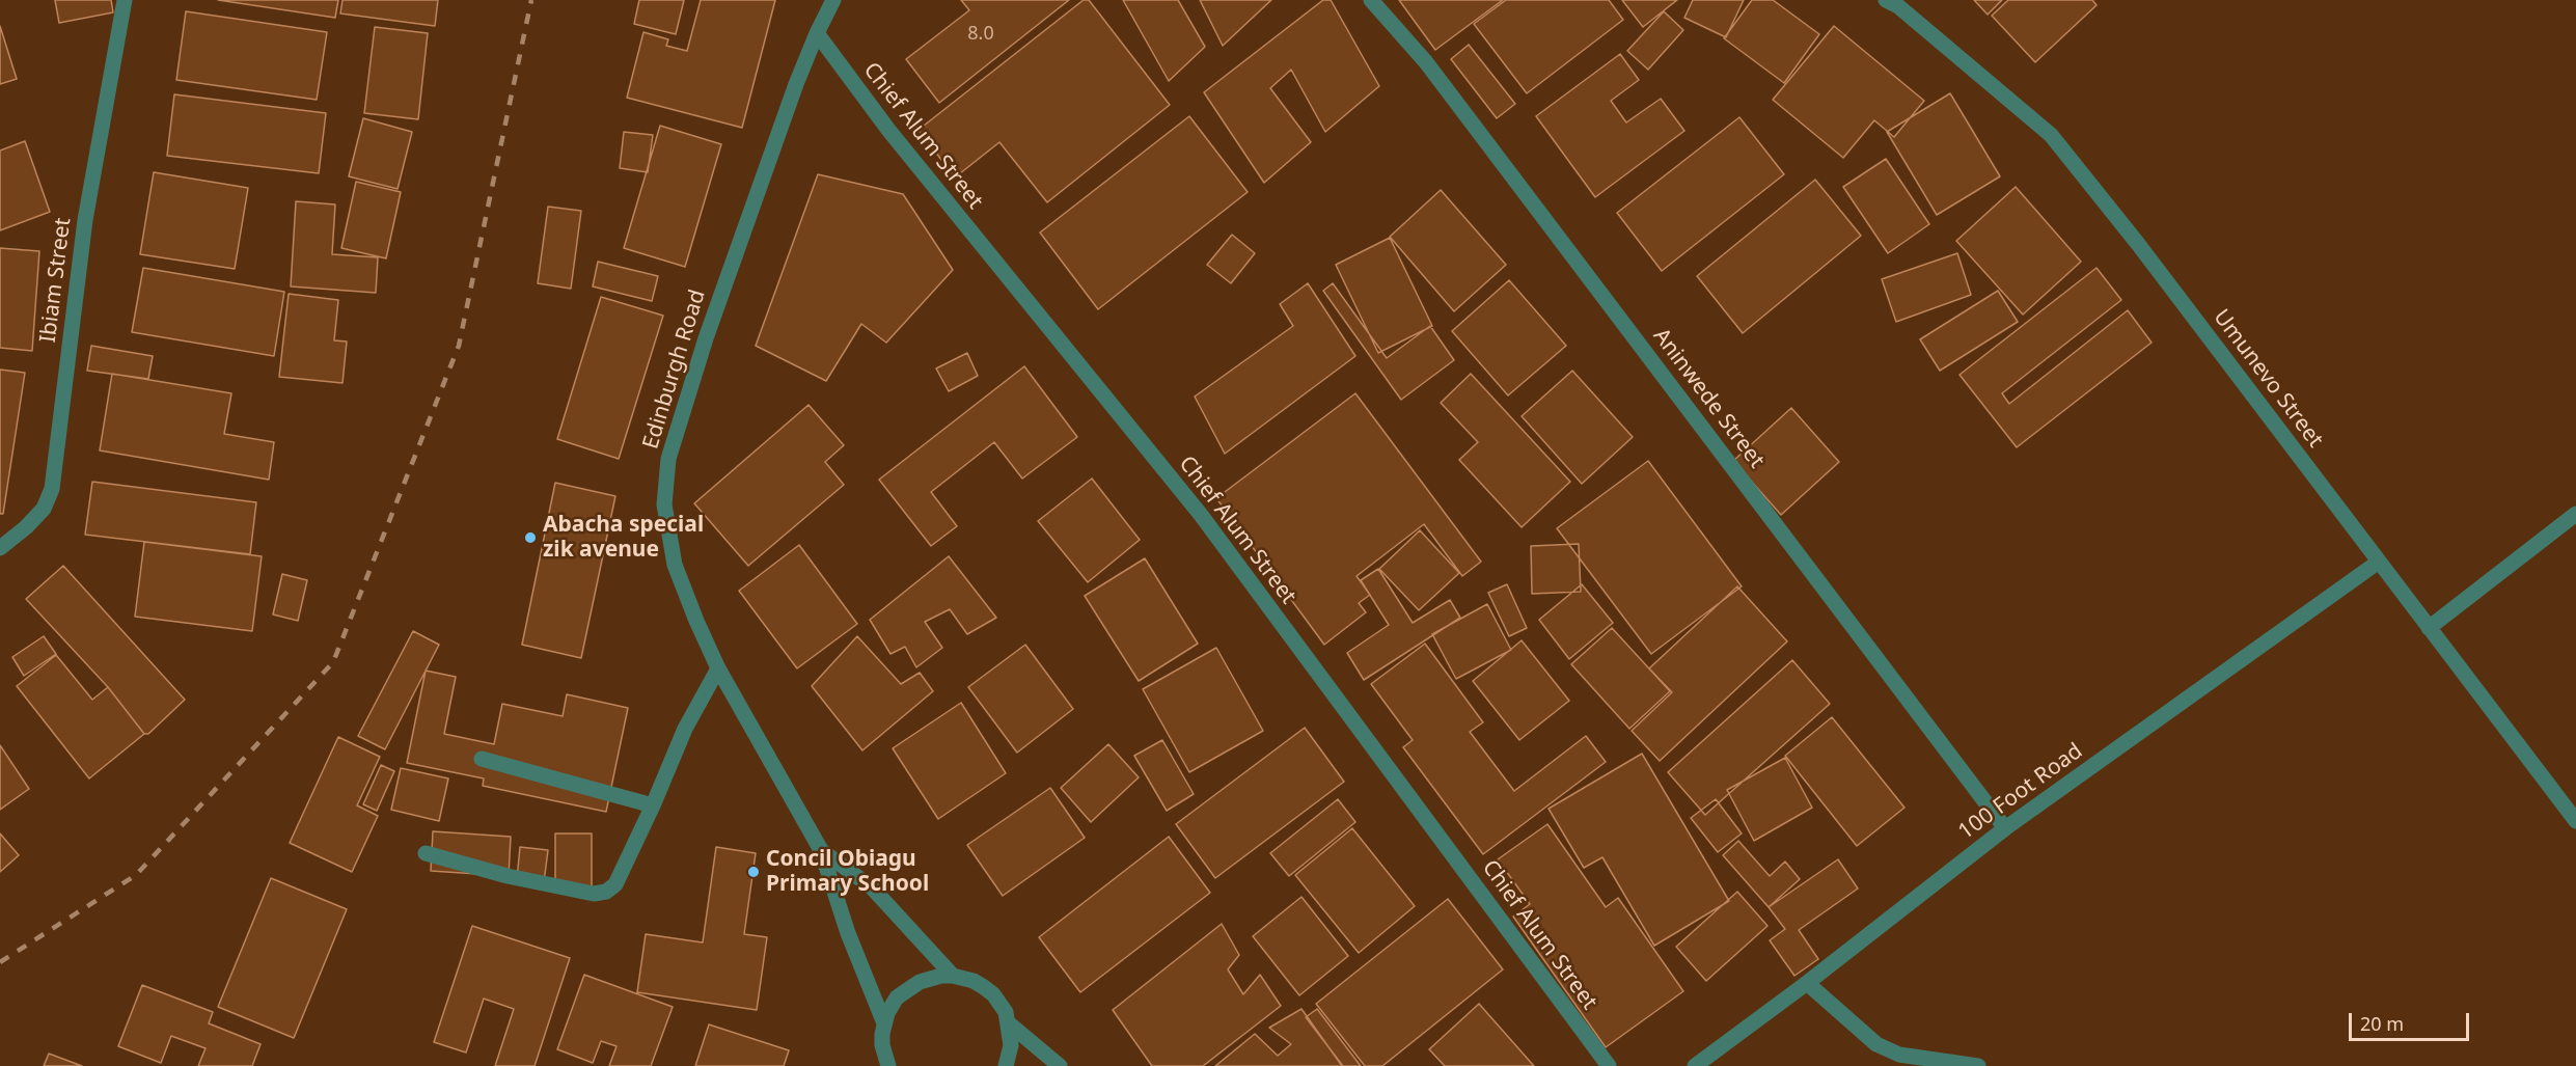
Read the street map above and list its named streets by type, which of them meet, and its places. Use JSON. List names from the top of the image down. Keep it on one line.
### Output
{"streets":{"street":["Chief Alum Street","Ibiam Street","Edinburgh Road","Umunevo Street","Aninwede Street","100 Foot Road"]},"crossings":[["Chief Alum Street","Edinburgh Road"],["Umunevo Street","100 Foot Road"],["Aninwede Street","100 Foot Road"]],"places":["Abacha special zik avenue","Concil Obiagu Primary School"],"house_numbers":["8.0"],"scale_bar":"20 m"}
